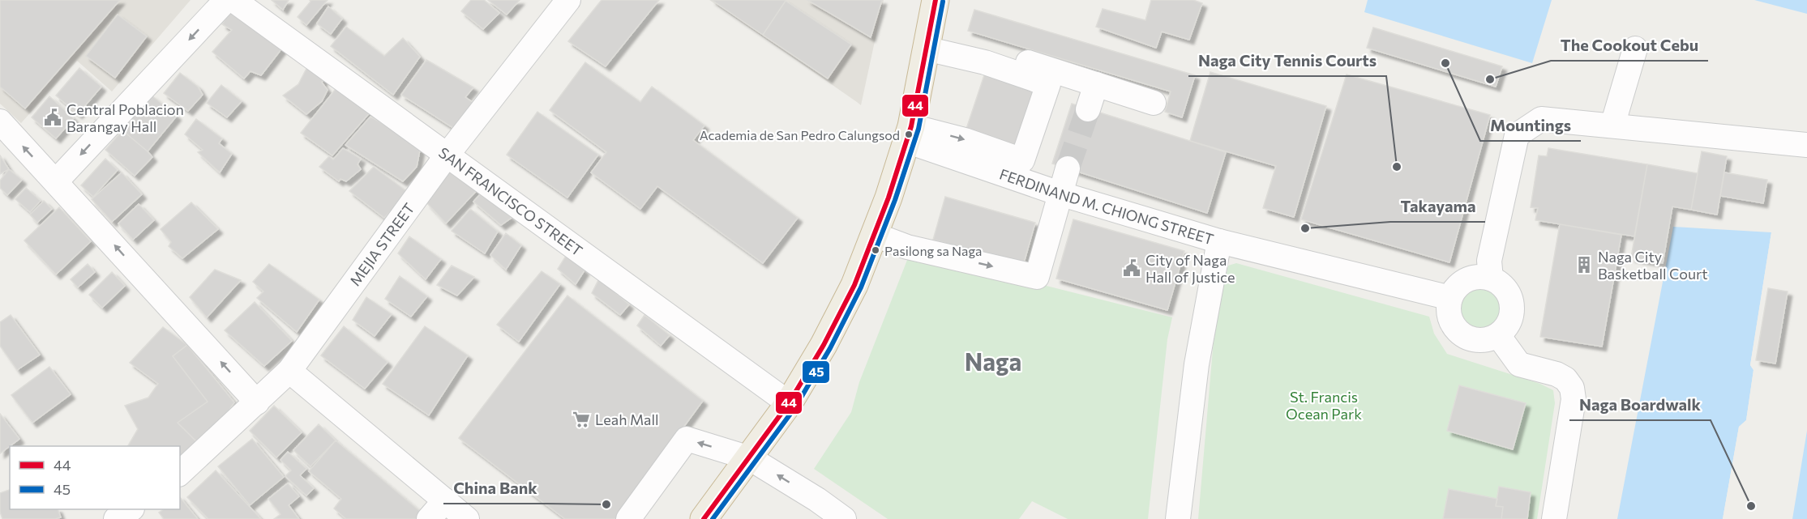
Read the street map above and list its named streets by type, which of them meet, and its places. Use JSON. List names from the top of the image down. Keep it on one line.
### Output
{"streets":{"street":["SAN FRANCISCO STREET","FERDINAND M. CHIONG STREET","MEJIA STREET"]},"crossings":[["SAN FRANCISCO STREET","MEJIA STREET"]],"districts":["Naga"],"parks":["St. Francis Ocean Park"],"places":{"other":["Mountings","The Cookout Cebu","Academia de San Pedro Calungsod","Naga City Tennis Courts","Takayama","Pasilong sa Naga","China Bank","Naga Boardwalk"],"public building":["Central Poblacion Barangay Hall","City of Naga Hall of Justice"],"building":["Naga City Basketball Court"],"supermarket":["Leah Mall"]},"lines":["transit line 44","transit line 45"],"legend":["44","45"]}
